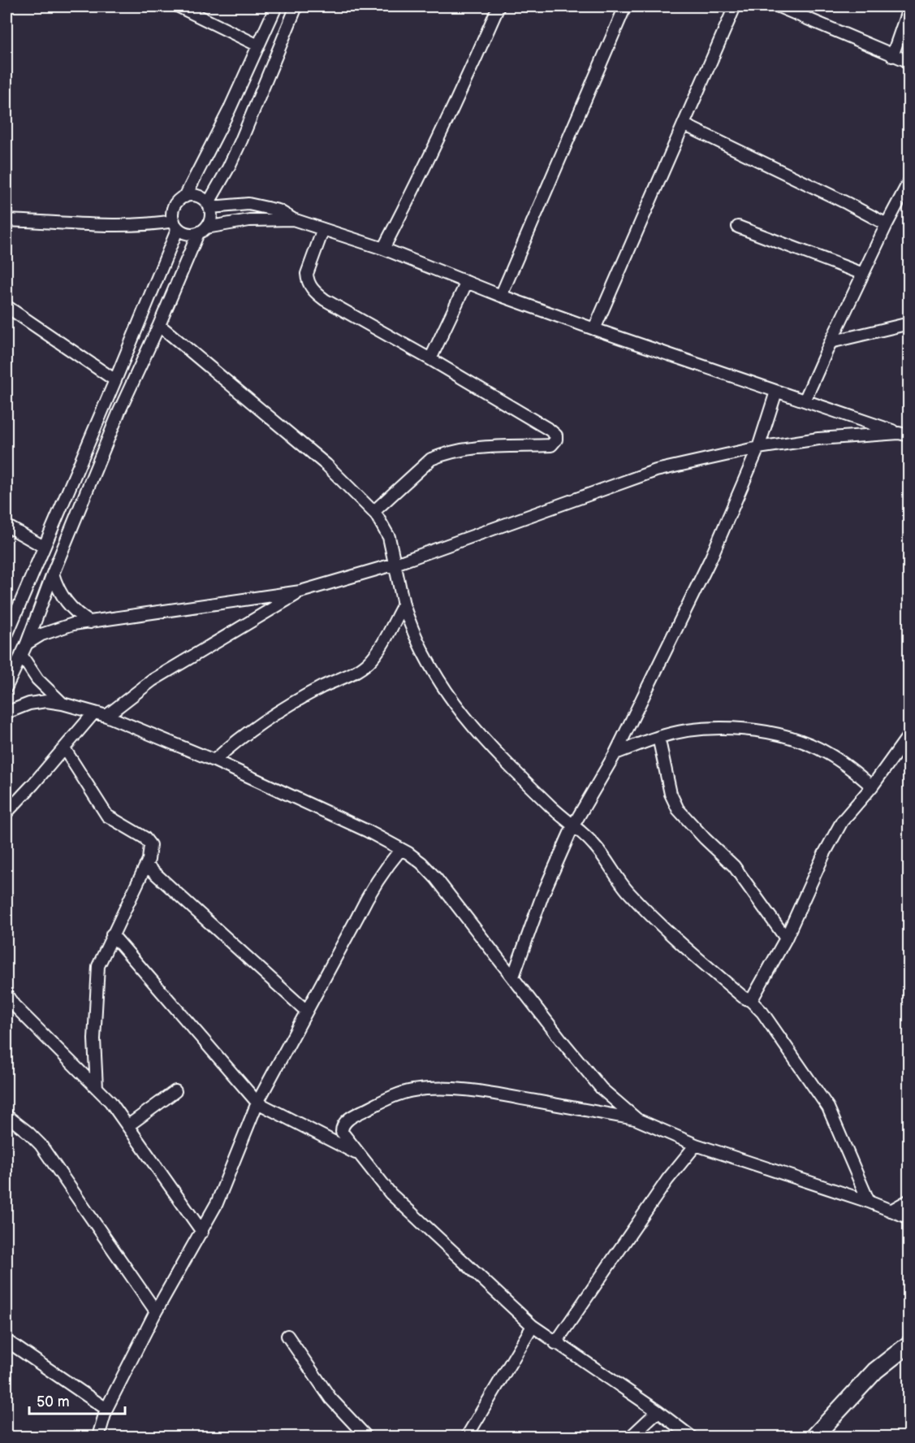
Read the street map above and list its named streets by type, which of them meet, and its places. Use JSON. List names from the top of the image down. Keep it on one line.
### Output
{"scale_bar":"50 m"}
